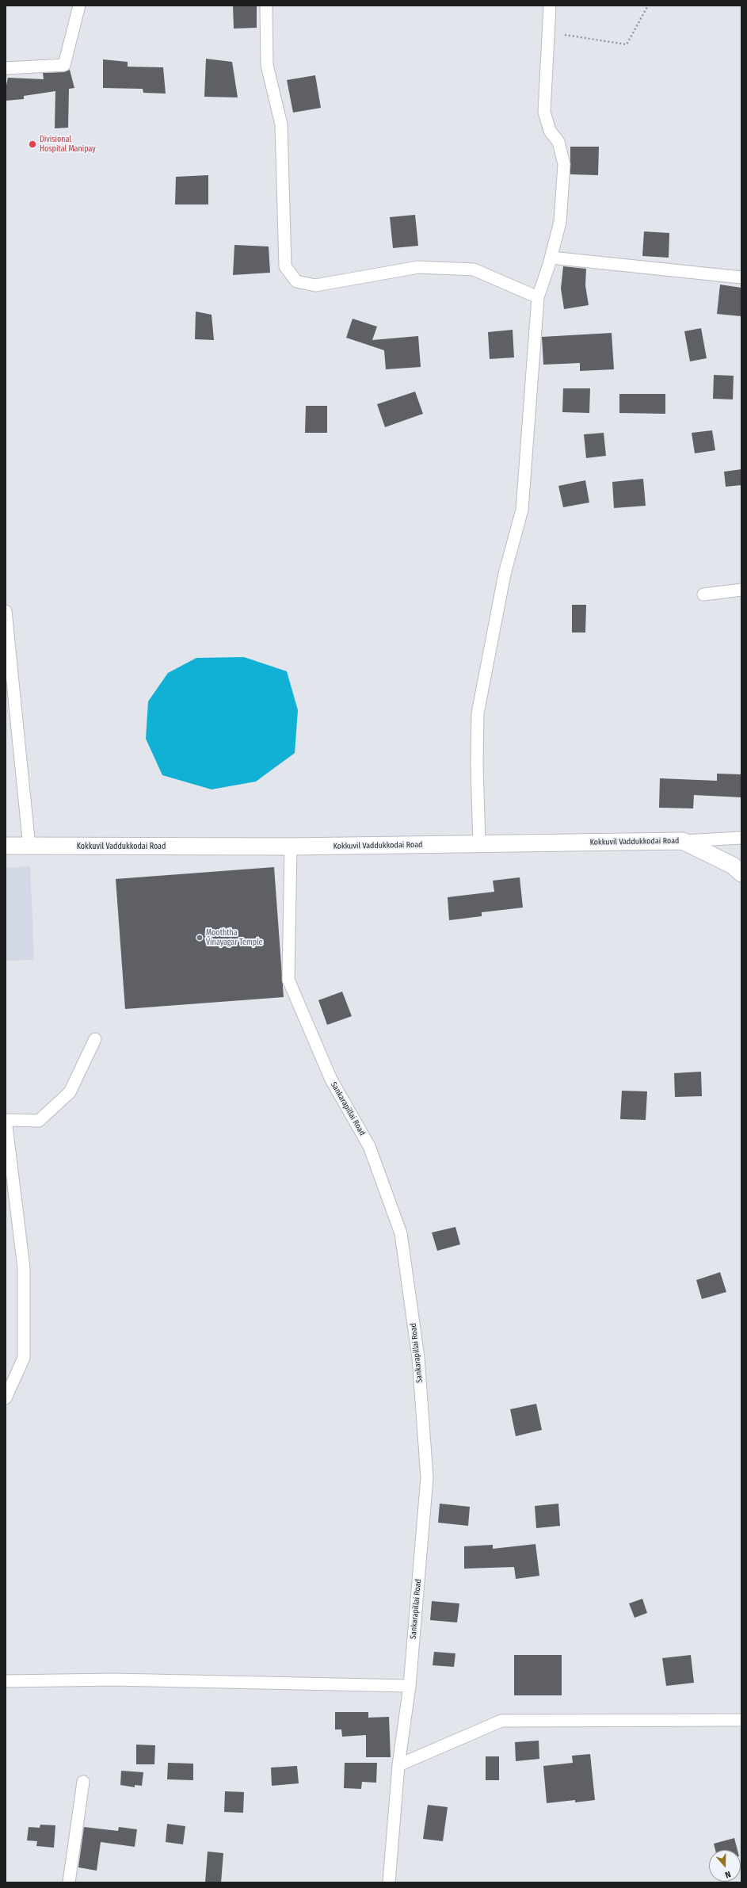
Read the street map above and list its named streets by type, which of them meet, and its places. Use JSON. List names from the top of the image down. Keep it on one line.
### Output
{"streets":{"main road":["Kokkuvil Vaddukkodai Road"],"street":["Sankarapillai Road"]},"crossings":[["Kokkuvil Vaddukkodai Road","Sankarapillai Road"]],"places":["Divisional Hospital Manipay","Mooththa Vinayagar Temple"],"north":"bottom"}
